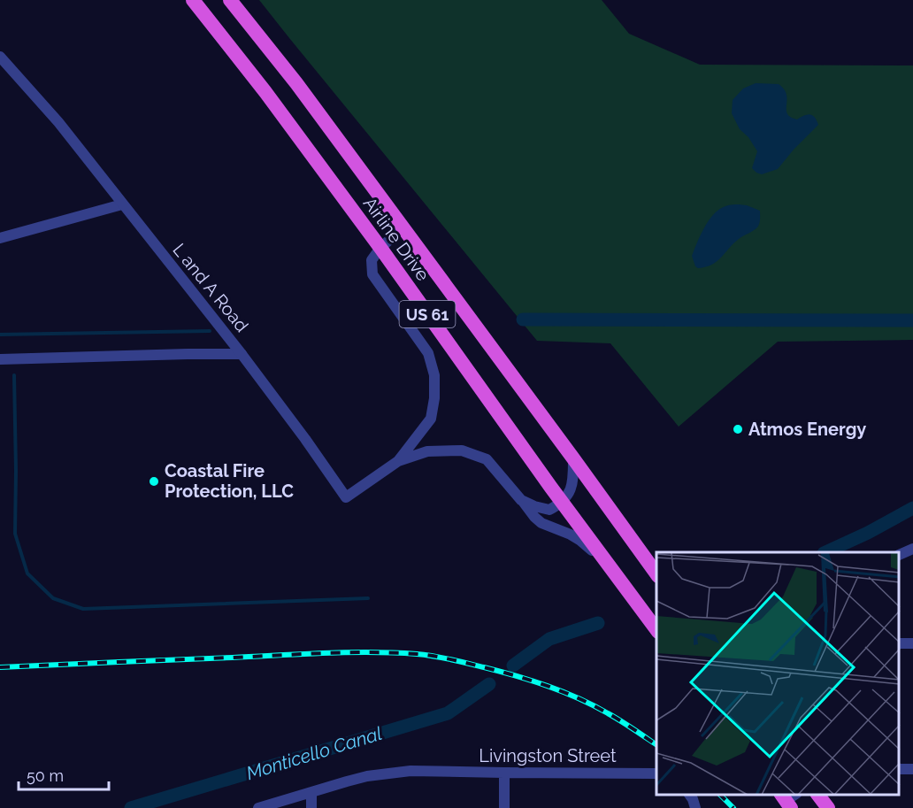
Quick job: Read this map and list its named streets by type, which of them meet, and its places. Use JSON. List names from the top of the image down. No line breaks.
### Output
{"streets":{"highway":["Airline Drive","US 61"],"street":["L and A Road","Livingston Street"]},"water":["Monticello Canal"],"places":["Atmos Energy","Coastal Fire Protection, LLC"],"scale_bar":"50 m"}
